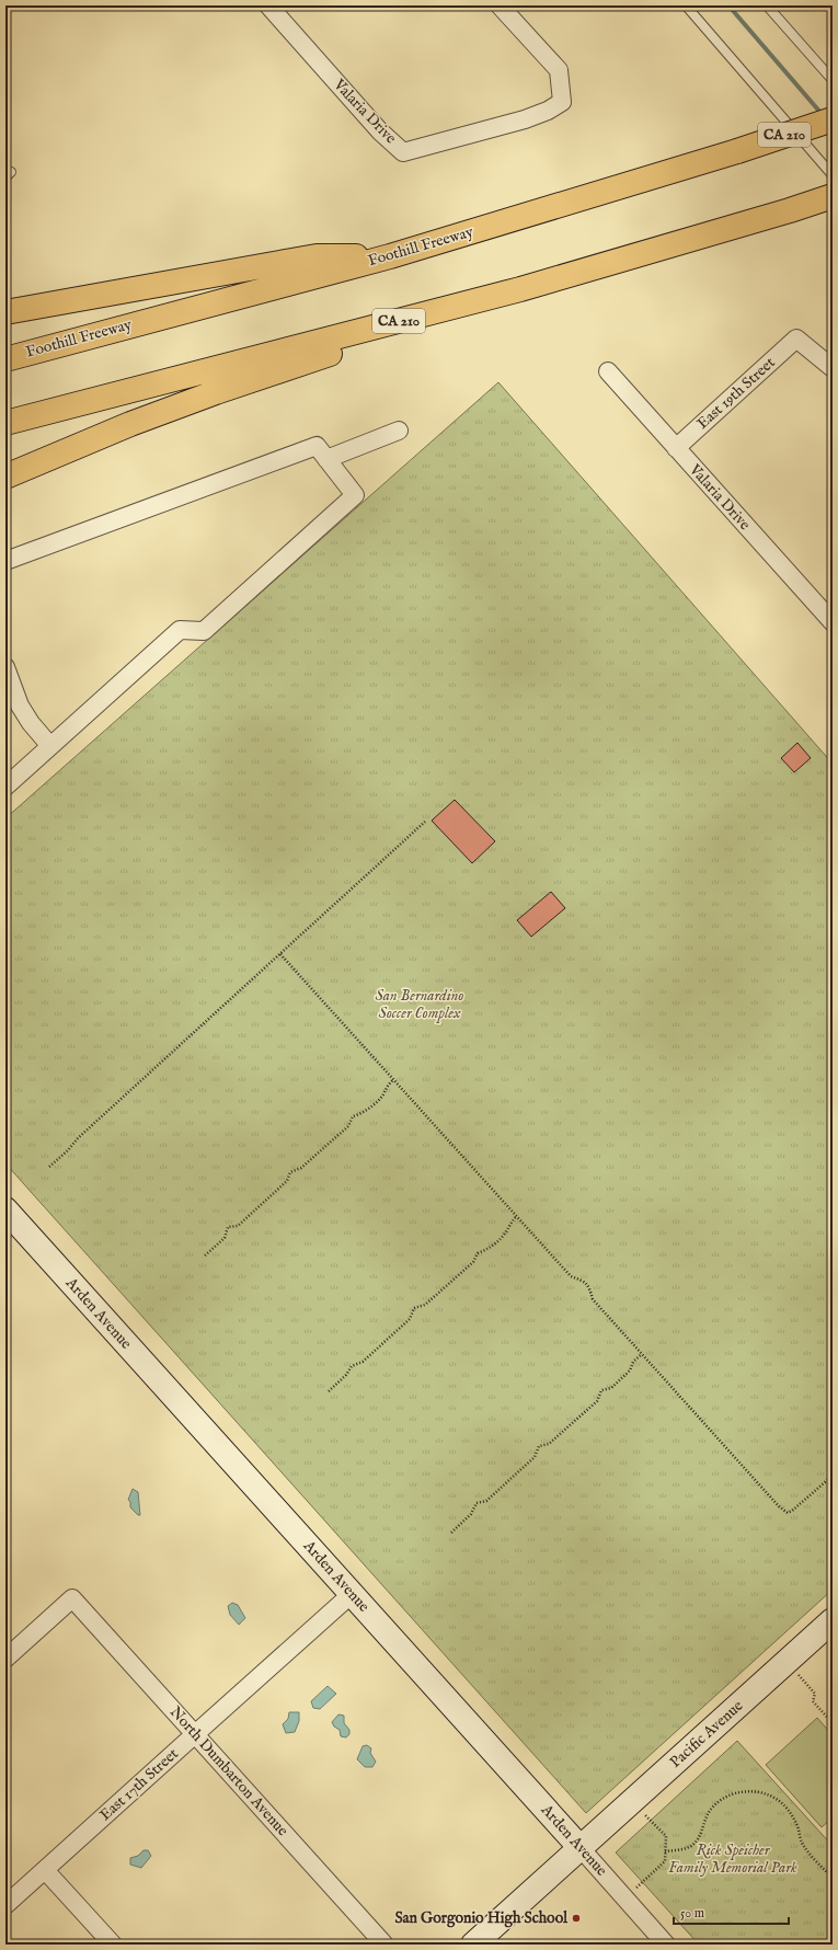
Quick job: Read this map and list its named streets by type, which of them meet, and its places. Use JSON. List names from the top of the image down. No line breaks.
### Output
{"streets":{"highway":["CA 210","Foothill Freeway"],"street":["Valaria Drive","East 19th Street","Arden Avenue","Pacific Avenue","North Dumbarton Avenue","East 17th Street"]},"crossings":[["Valaria Drive","East 19th Street"],["Arden Avenue","Pacific Avenue"],["Arden Avenue","East 17th Street"],["North Dumbarton Avenue","East 17th Street"]],"parks":["San Bernardino Soccer Complex","Rick Speicher Family Memorial Park"],"places":["San Gorgonio High School"],"scale_bar":"50 m"}
